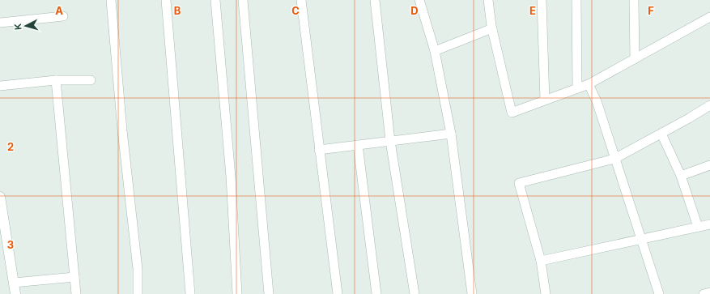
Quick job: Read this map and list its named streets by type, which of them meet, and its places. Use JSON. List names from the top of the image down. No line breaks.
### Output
{"north":"left","grid":{"columns":["A","B","C","D","E","F"],"rows":["2","3"]}}
